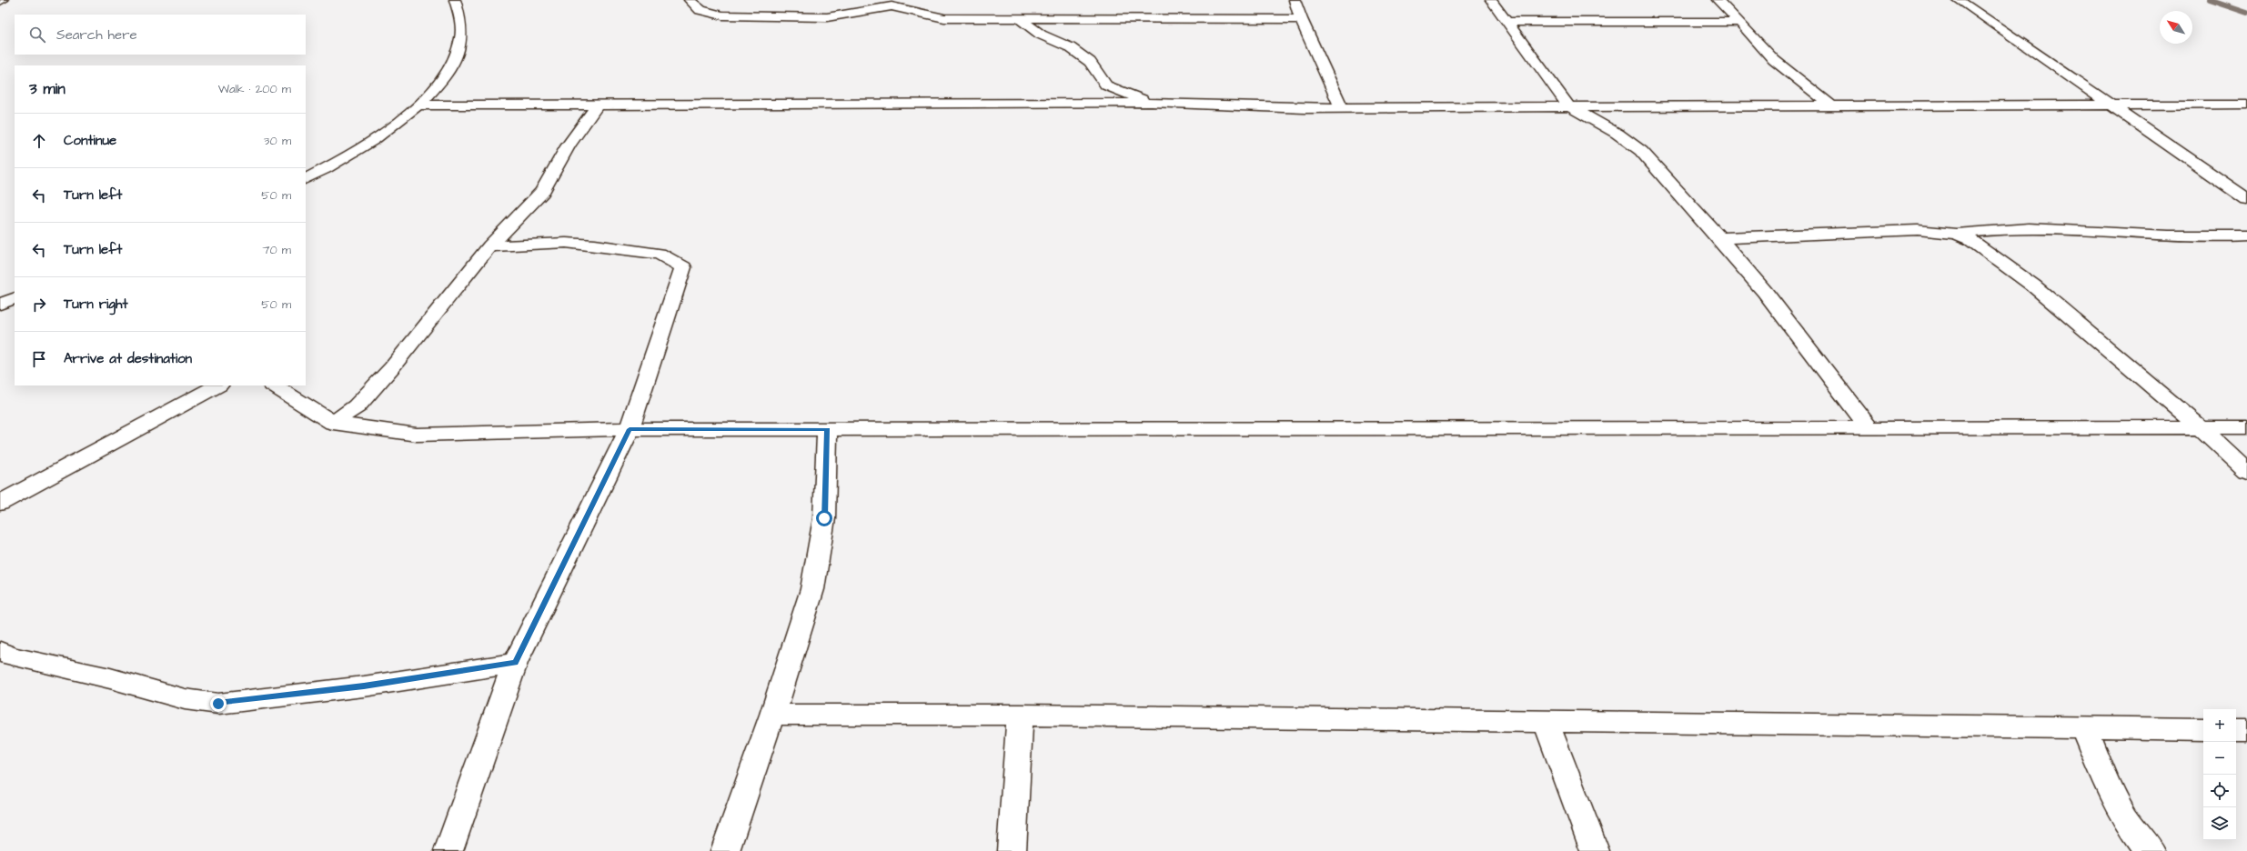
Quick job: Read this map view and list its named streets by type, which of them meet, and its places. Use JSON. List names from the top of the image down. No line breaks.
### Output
{"north":"top left","page":{"search":"Search here","heading":["3 min","Walk · 200 m"],"list":[["Continue","30 m"],["Turn left","50 m"],["Turn left","70 m"],["Turn right","50 m"],"Arrive at destination"],"map_buttons":["+","−"]}}
